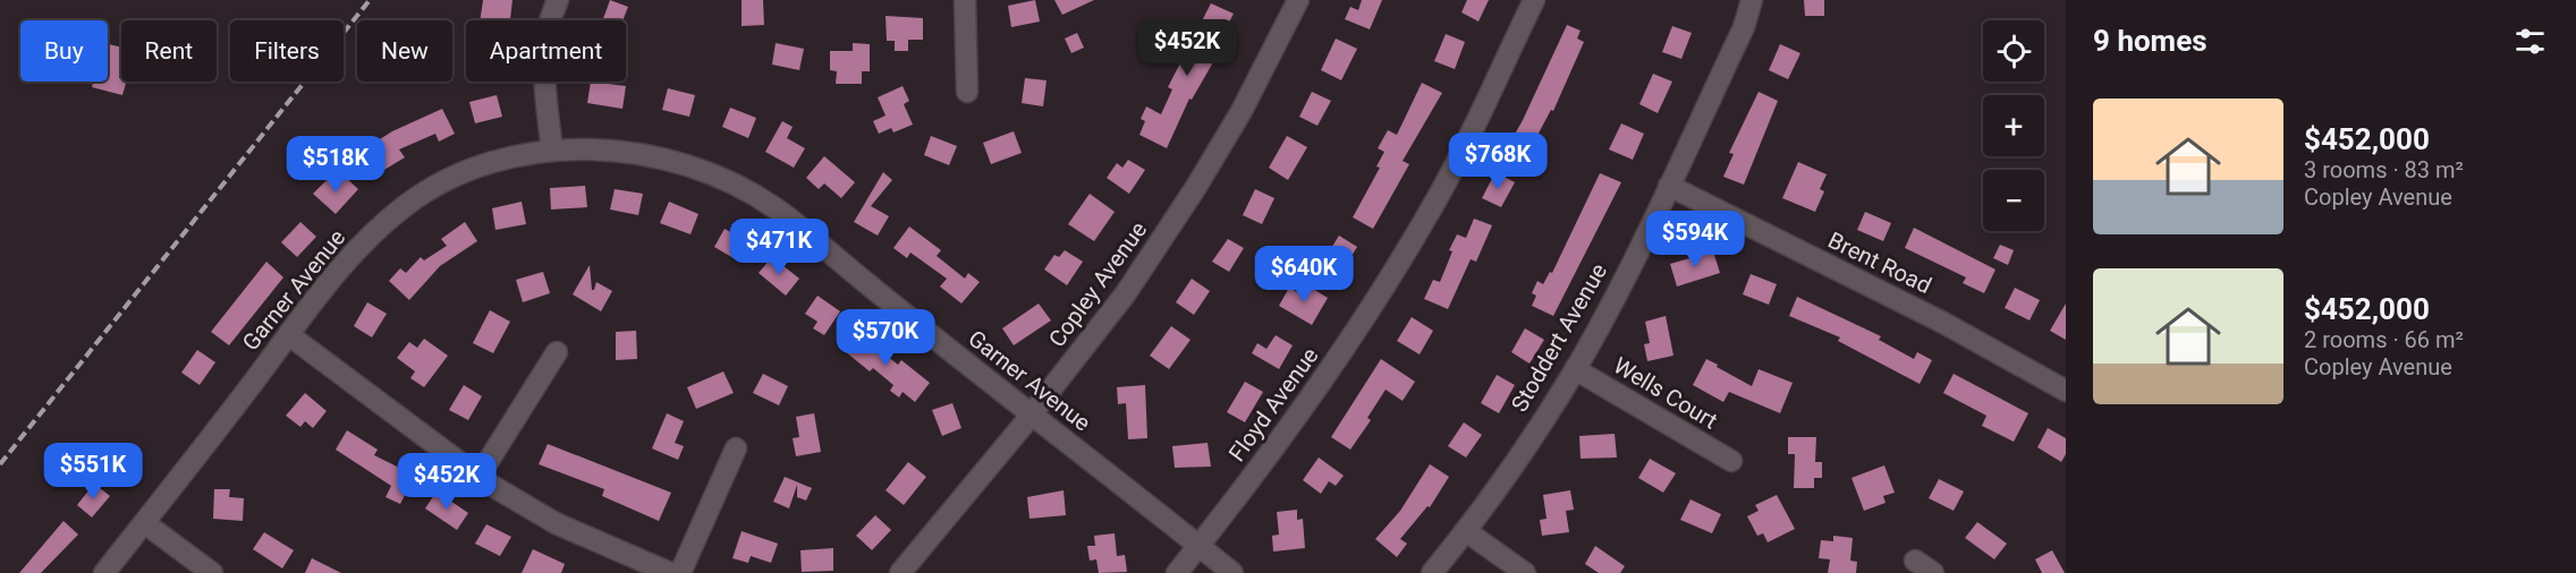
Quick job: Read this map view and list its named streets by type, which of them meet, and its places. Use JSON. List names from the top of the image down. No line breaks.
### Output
{"streets":{"street":["Brent Road","Copley Avenue","Garner Avenue","Stoddert Avenue","Wells Court","Floyd Avenue"]},"crossings":[["Brent Road","Stoddert Avenue"],["Copley Avenue","Garner Avenue"],["Garner Avenue","Floyd Avenue"],["Stoddert Avenue","Wells Court"]],"page":{"heading":"9 homes","price":["$452K","$768K","$518K","$594K","$471K","$640K","$570K","$551K","$452K"],"map_buttons":["+","−"],"chip":["Buy","Rent","Filters","New","Apartment"],"list":[{"name":"$452,000","note":"3 rooms · 83 m² · Copley Avenue"},{"name":"$452,000","note":"2 rooms · 66 m² · Copley Avenue"}]}}
